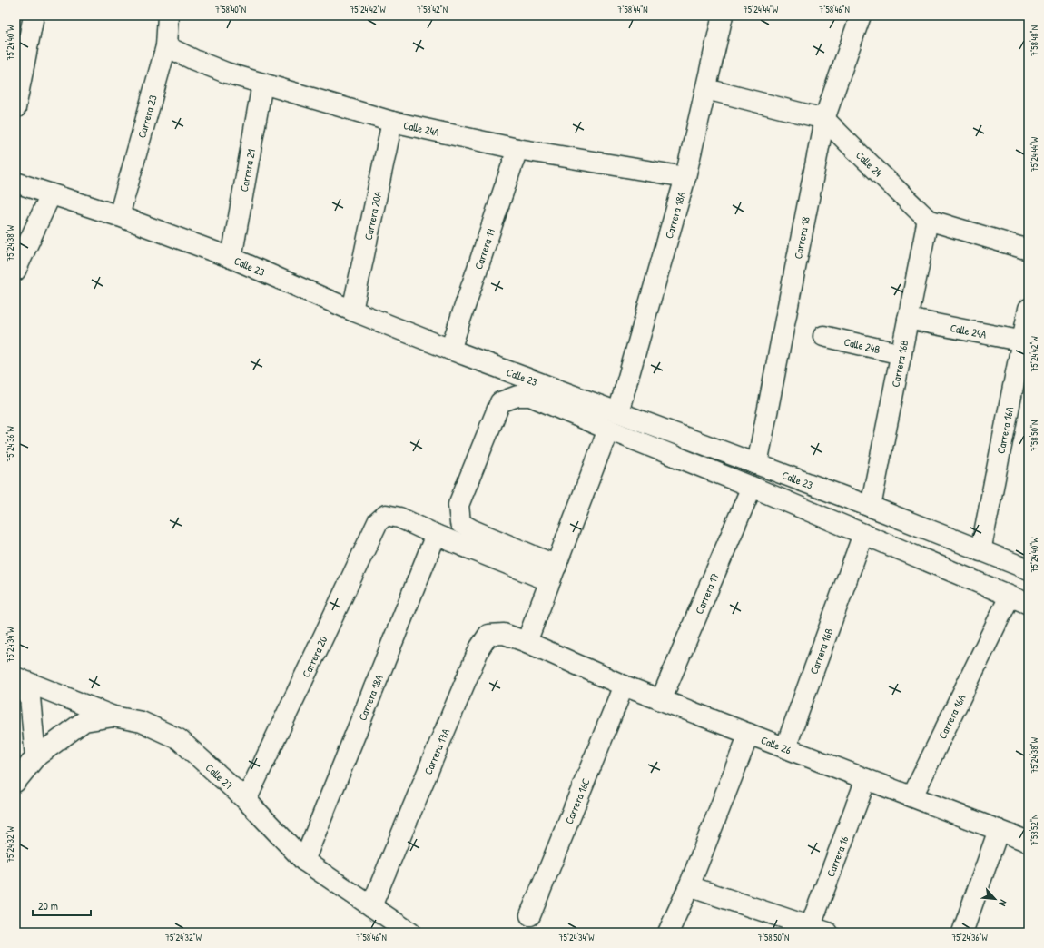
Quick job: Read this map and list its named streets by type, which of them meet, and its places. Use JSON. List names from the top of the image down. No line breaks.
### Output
{"streets":{"street":["Carrera 23","Calle 24A","Calle 24","Carrera 21","Carrera 18A","Carrera 20A","Carrera 18","Carrera 19","Calle 23","Calle 24B","Carrera 16B","Carrera 16A","Carrera 17","Carrera 20","Calle 26","Carrera 17A","Calle 27","Carrera 16C","Carrera 16"]},"crossings":[["Carrera 23","Calle 24A"],["Carrera 23","Calle 23"],["Calle 24A","Carrera 21"],["Calle 24A","Carrera 18A"],["Calle 24A","Carrera 20A"],["Calle 24A","Carrera 19"],["Calle 24A","Carrera 16B"],["Calle 24A","Carrera 16A"],["Calle 24","Carrera 18"],["Calle 24","Carrera 16B"],["Carrera 21","Calle 23"],["Carrera 18A","Calle 23"],["Carrera 18A","Carrera 20"],["Carrera 18A","Calle 27"],["Carrera 20A","Calle 23"],["Carrera 18","Calle 23"],["Carrera 19","Calle 23"],["Calle 23","Carrera 16B"],["Calle 23","Carrera 16A"],["Calle 24B","Carrera 16B"],["Carrera 16B","Calle 26"],["Carrera 16A","Calle 26"],["Carrera 17","Calle 26"],["Carrera 20","Calle 27"],["Calle 26","Carrera 17A"],["Calle 26","Carrera 16C"],["Calle 26","Carrera 16"],["Carrera 17A","Calle 27"]],"scale_bar":"20 m","north":"bottom right","coordinates":["7°58'40\"N","75°24'42\"W","7°58'42\"N","7°58'44\"N","75°24'44\"W","7°58'46\"N","7°58'48\"N","75°24'40\"W","75°24'38\"W","7°58'50\"N","75°24'36\"W","75°24'34\"W","7°58'52\"N","75°24'32\"W"]}
